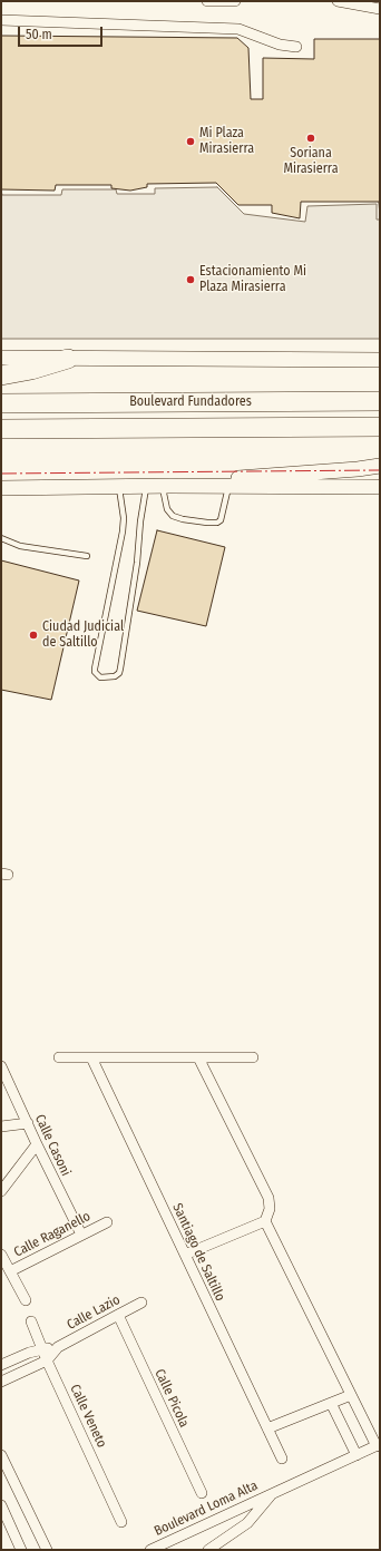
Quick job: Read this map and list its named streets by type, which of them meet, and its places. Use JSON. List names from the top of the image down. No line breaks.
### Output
{"streets":{"highway":["Boulevard Fundadores"],"street":["Calle Casoni","Calle Raganello","Santiago de Saltillo","Calle Lazio","Calle Picola","Calle Veneto","Boulevard Loma Alta"]},"crossings":[["Calle Casoni","Calle Raganello"],["Calle Lazio","Calle Picola"],["Calle Lazio","Calle Veneto"]],"places":["Soriana Mirasierra","Mi Plaza Mirasierra","Estacionamiento Mi Plaza Mirasierra","Ciudad Judicial de Saltillo"],"scale_bar":"50 m"}
